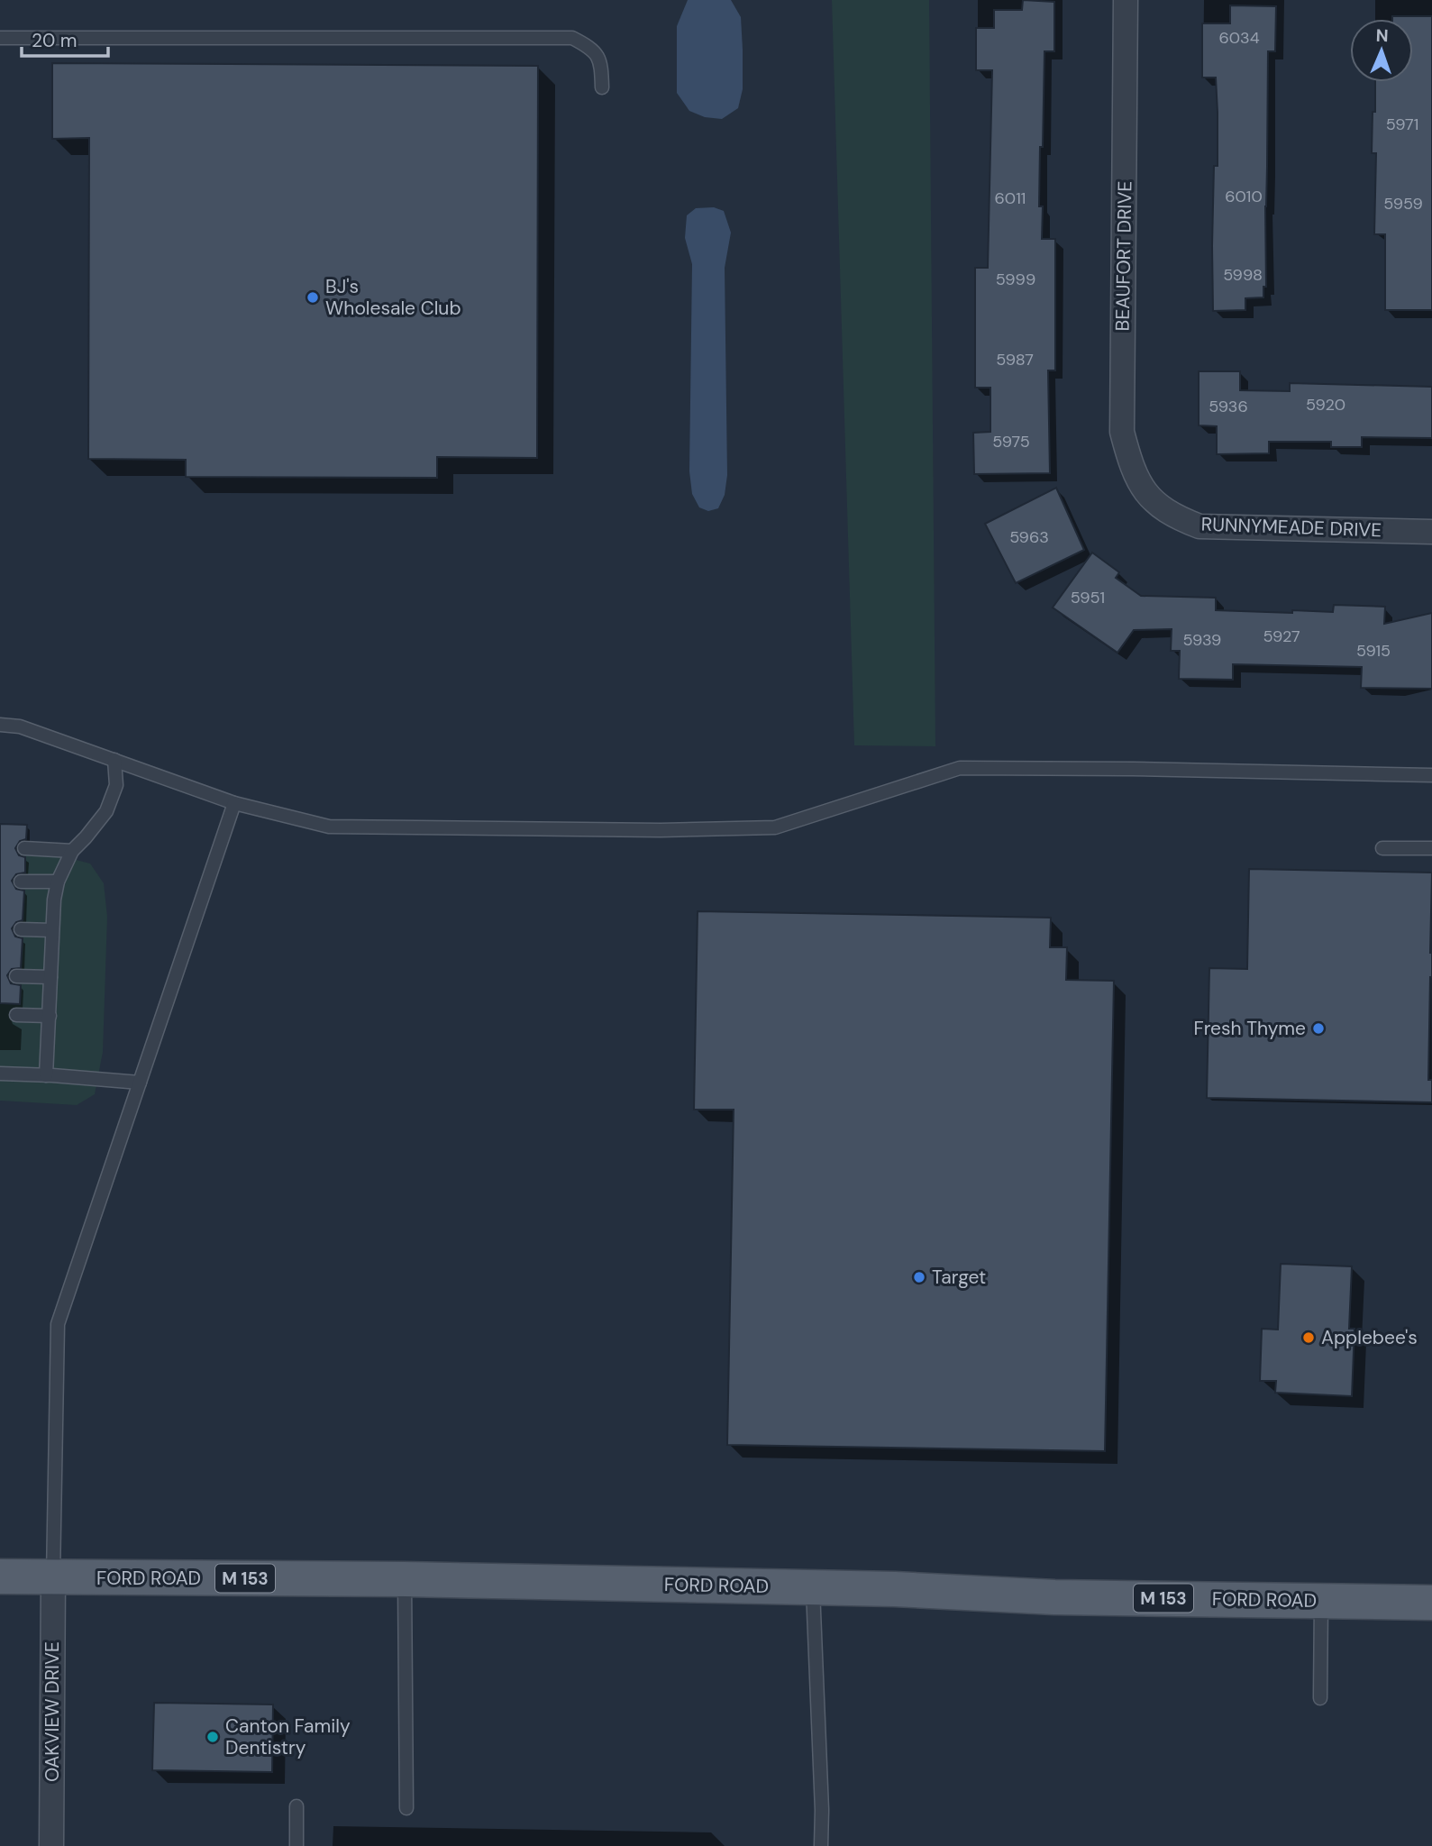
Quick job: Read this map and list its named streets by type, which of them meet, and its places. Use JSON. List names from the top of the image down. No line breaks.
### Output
{"streets":{"main road":["FORD ROAD","M 153"],"street":["BEAUFORT DRIVE","RUNNYMEADE DRIVE","OAKVIEW DRIVE"]},"crossings":[["BEAUFORT DRIVE","RUNNYMEADE DRIVE"],["FORD ROAD","OAKVIEW DRIVE"]],"places":["BJ's Wholesale Club","Fresh Thyme","Target","Applebee's","Canton Family Dentistry"],"house_numbers":["6034","5971","6010","6011","5959","5998","5999","5987","5920","5936","5975","5963","5951","5927","5939","5915"],"scale_bar":"20 m","north":"top"}
